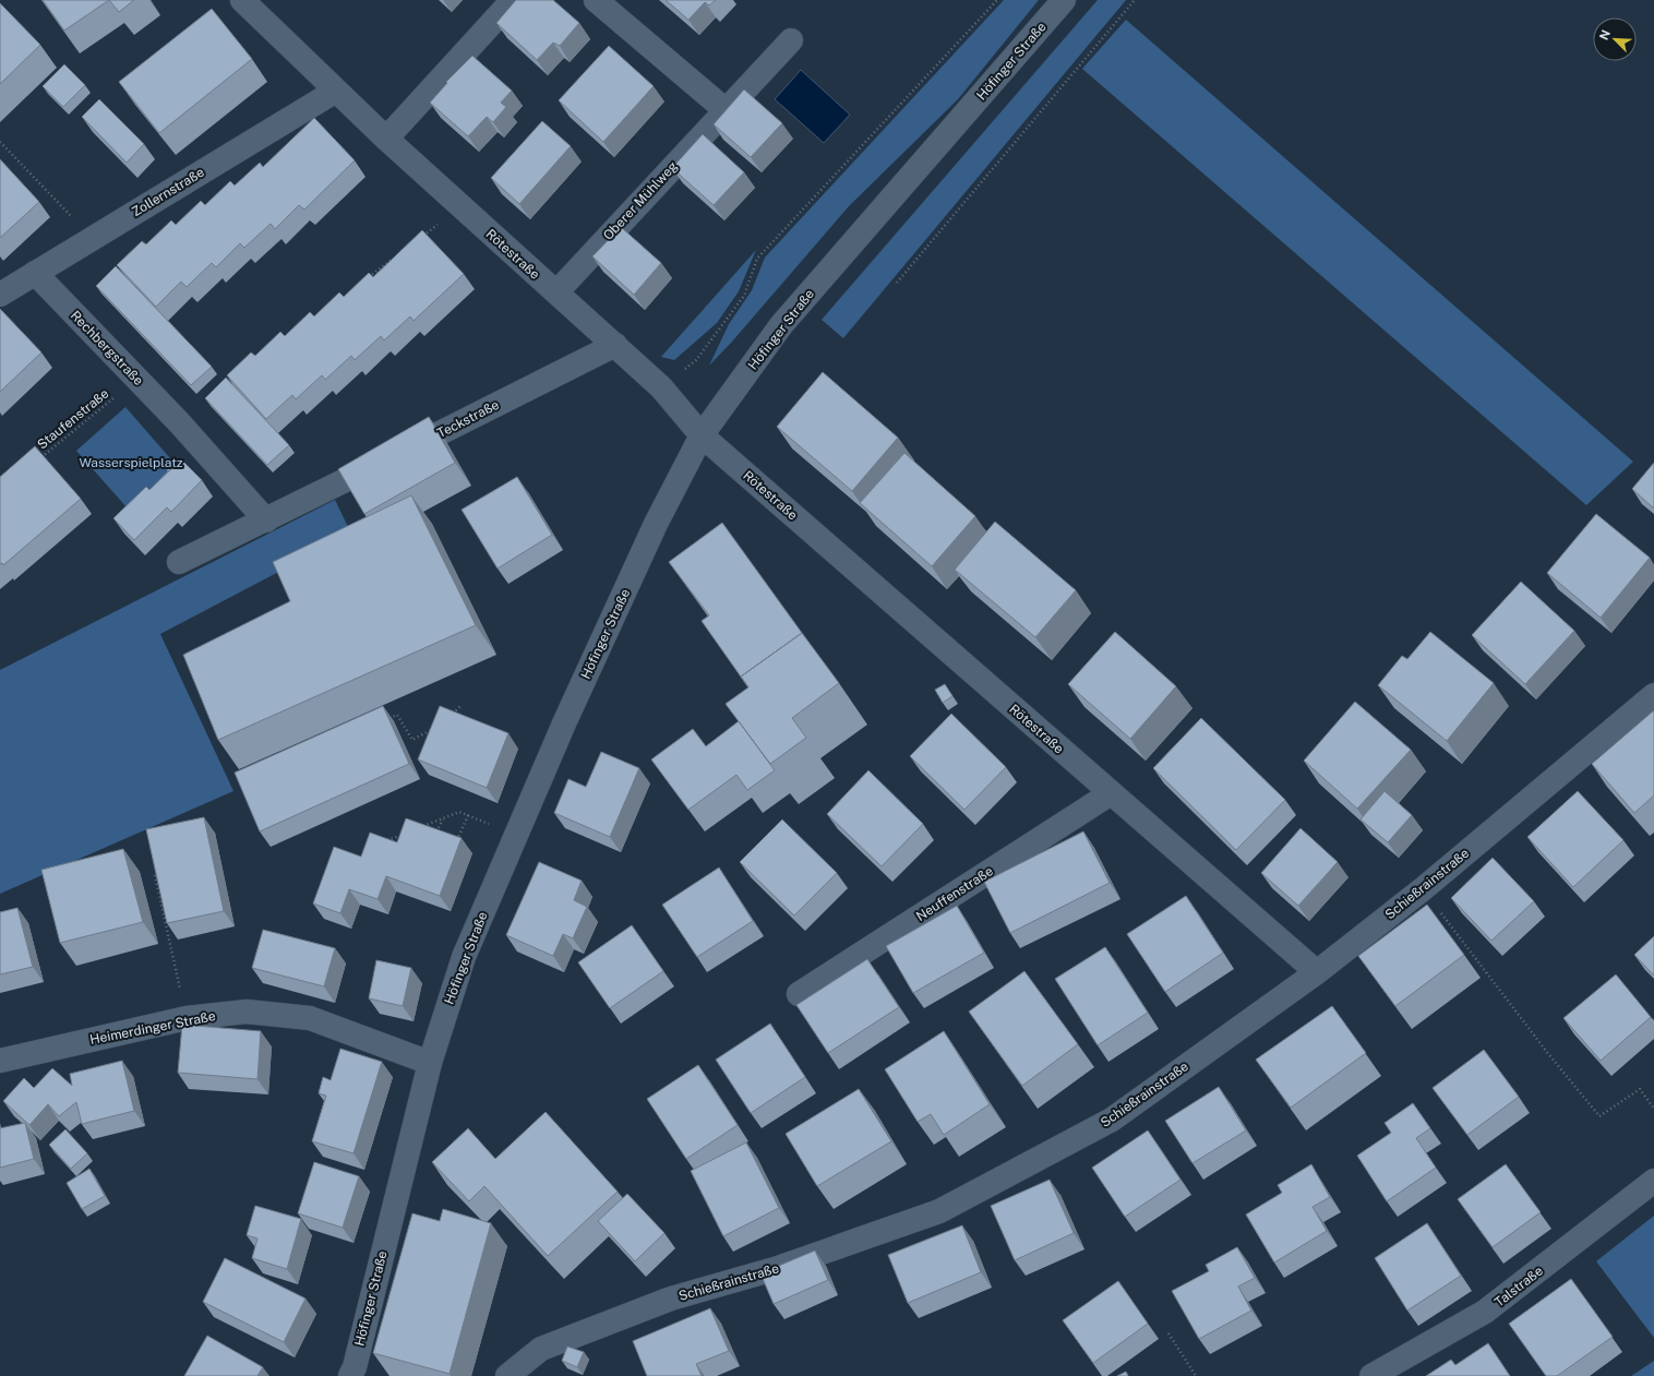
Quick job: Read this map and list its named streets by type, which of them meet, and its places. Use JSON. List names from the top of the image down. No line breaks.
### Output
{"streets":{"street":["Höfinger Straße","Zollernstraße","Oberer Mühlweg","Rötestraße","Rechbergstraße","Teckstraße","Schießrainstraße","Neuffenstraße","Heimerdinger Straße","Talstraße"],"path":["Staufenstraße"]},"crossings":[["Höfinger Straße","Rötestraße"],["Höfinger Straße","Heimerdinger Straße"],["Zollernstraße","Rötestraße"],["Zollernstraße","Rechbergstraße"],["Oberer Mühlweg","Rötestraße"],["Rötestraße","Teckstraße"],["Rötestraße","Schießrainstraße"],["Rötestraße","Neuffenstraße"],["Rechbergstraße","Staufenstraße"],["Rechbergstraße","Teckstraße"]],"parks":["Wasserspielplatz"],"north":"top left"}
